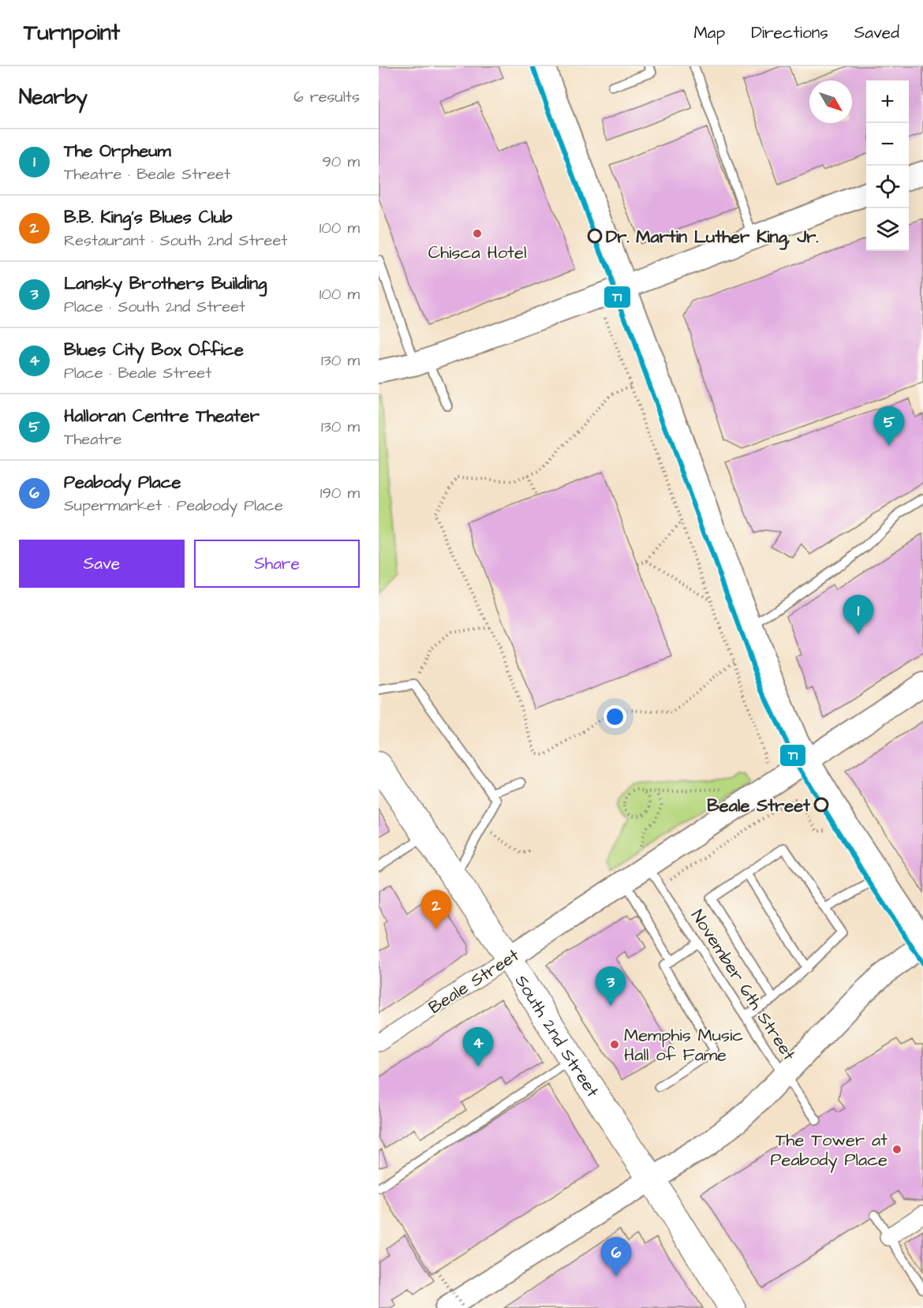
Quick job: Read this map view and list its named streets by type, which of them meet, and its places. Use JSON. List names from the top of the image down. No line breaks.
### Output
{"streets":{"main road":["South 2nd Street"],"street":["Beale Street"],"lane":["November 6th Street"]},"crossings":[["Beale Street","November 6th Street"],["Beale Street","South 2nd Street"]],"places":["Chisca Hotel","Dr. Martin Luther King, Jr.","Beale Street","Memphis Music Hall of Fame","The Tower at Peabody Place"],"lines":["transit line T1"],"north":"bottom right","page":{"header":"Turnpoint","nav":["Map","Directions","Saved"],"heading":["Nearby","6 results"],"map_buttons":["+","−"],"list":[{"mark":"1","name":"The Orpheum","note":"Theatre · Beale Street","value":"90 m"},{"mark":"2","name":"B.B. King's Blues Club","note":"Restaurant · South 2nd Street","value":"100 m"},{"mark":"3","name":"Lansky Brothers Building","note":"Place · South 2nd Street","value":"100 m"},{"mark":"4","name":"Blues City Box Office","note":"Place · Beale Street","value":"130 m"},{"mark":"5","name":"Halloran Centre Theater","note":"Theatre","value":"130 m"},{"mark":"6","name":"Peabody Place","note":"Supermarket · Peabody Place","value":"190 m"}],"pins":["5","1","2","3","4","6"],"buttons":["Save","Share"]}}
